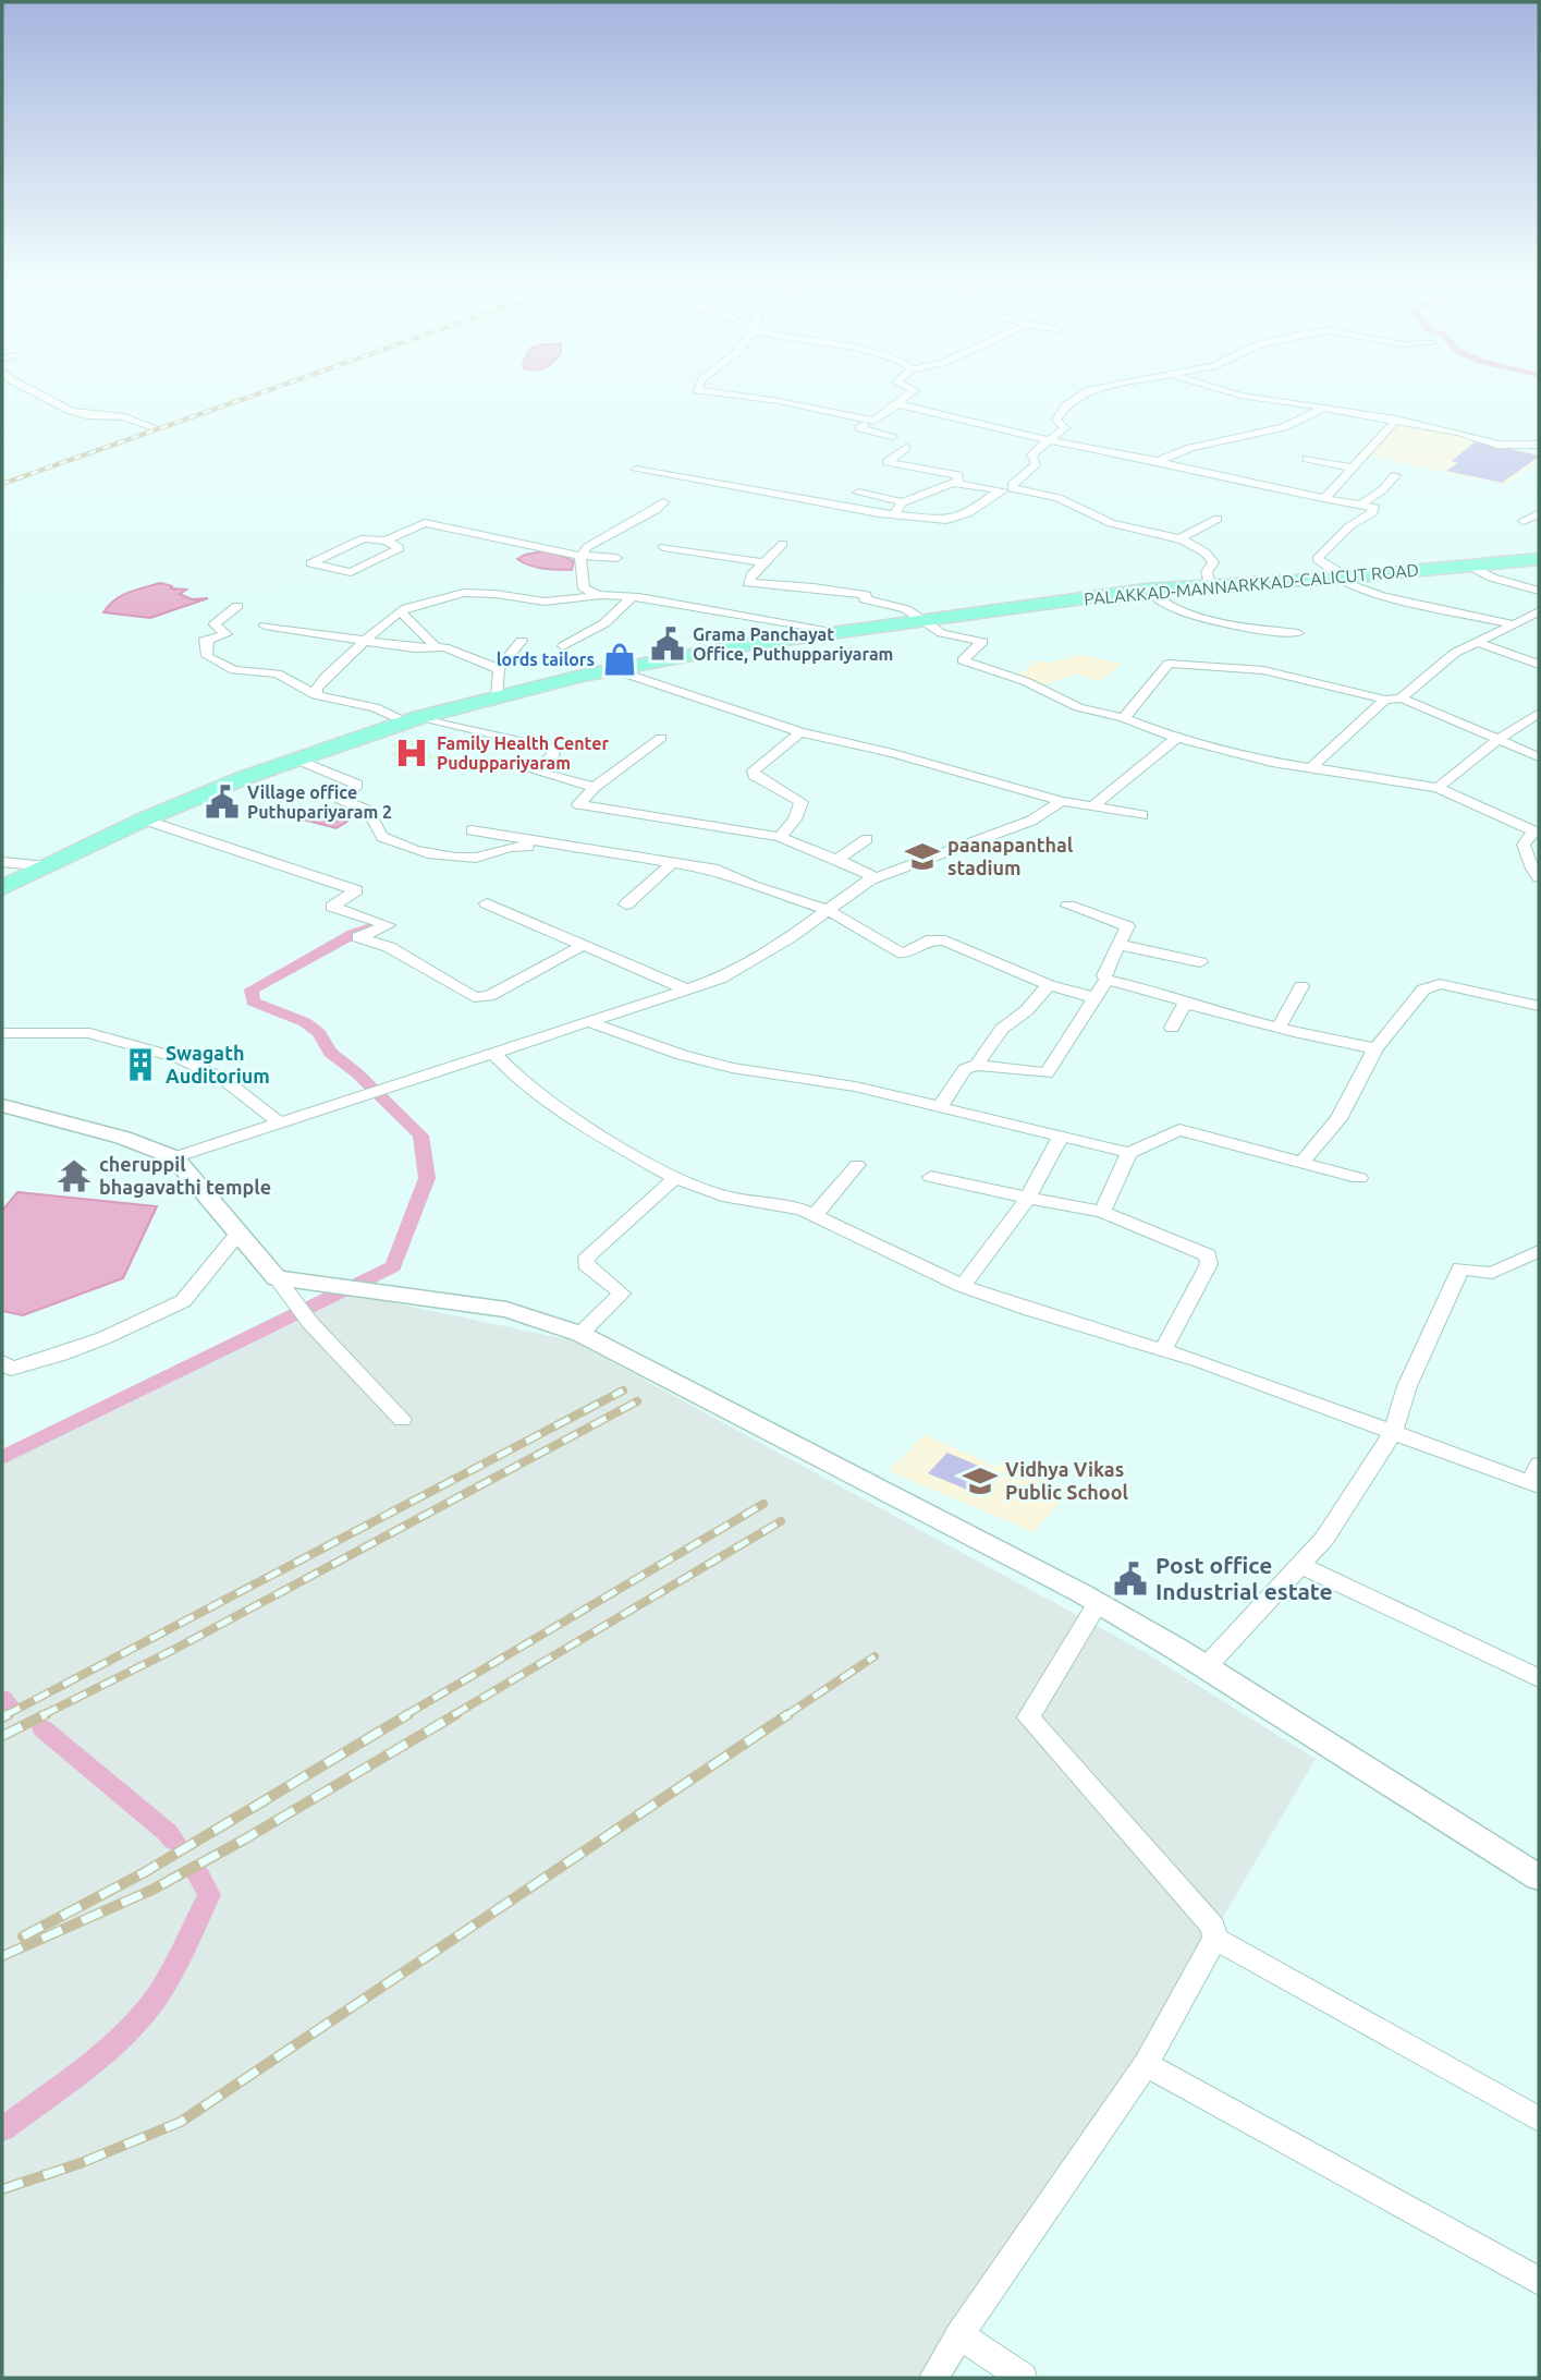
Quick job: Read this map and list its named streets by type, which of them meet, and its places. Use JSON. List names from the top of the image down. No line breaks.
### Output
{"streets":{"highway":["PALAKKAD-MANNARKKAD-CALICUT ROAD"]},"places":{"public building":["Grama Panchayat Office, Puthuppariyaram","Village office Puthupariyaram 2","Post office Industrial estate"],"shop":["lords tailors"],"hospital":["Family Health Center Puduppariyaram"],"school or university":["paanapanthal stadium","Vidhya Vikas Public School"],"building":["Swagath Auditorium"],"temple":["cheruppil bhagavathi temple"]}}
